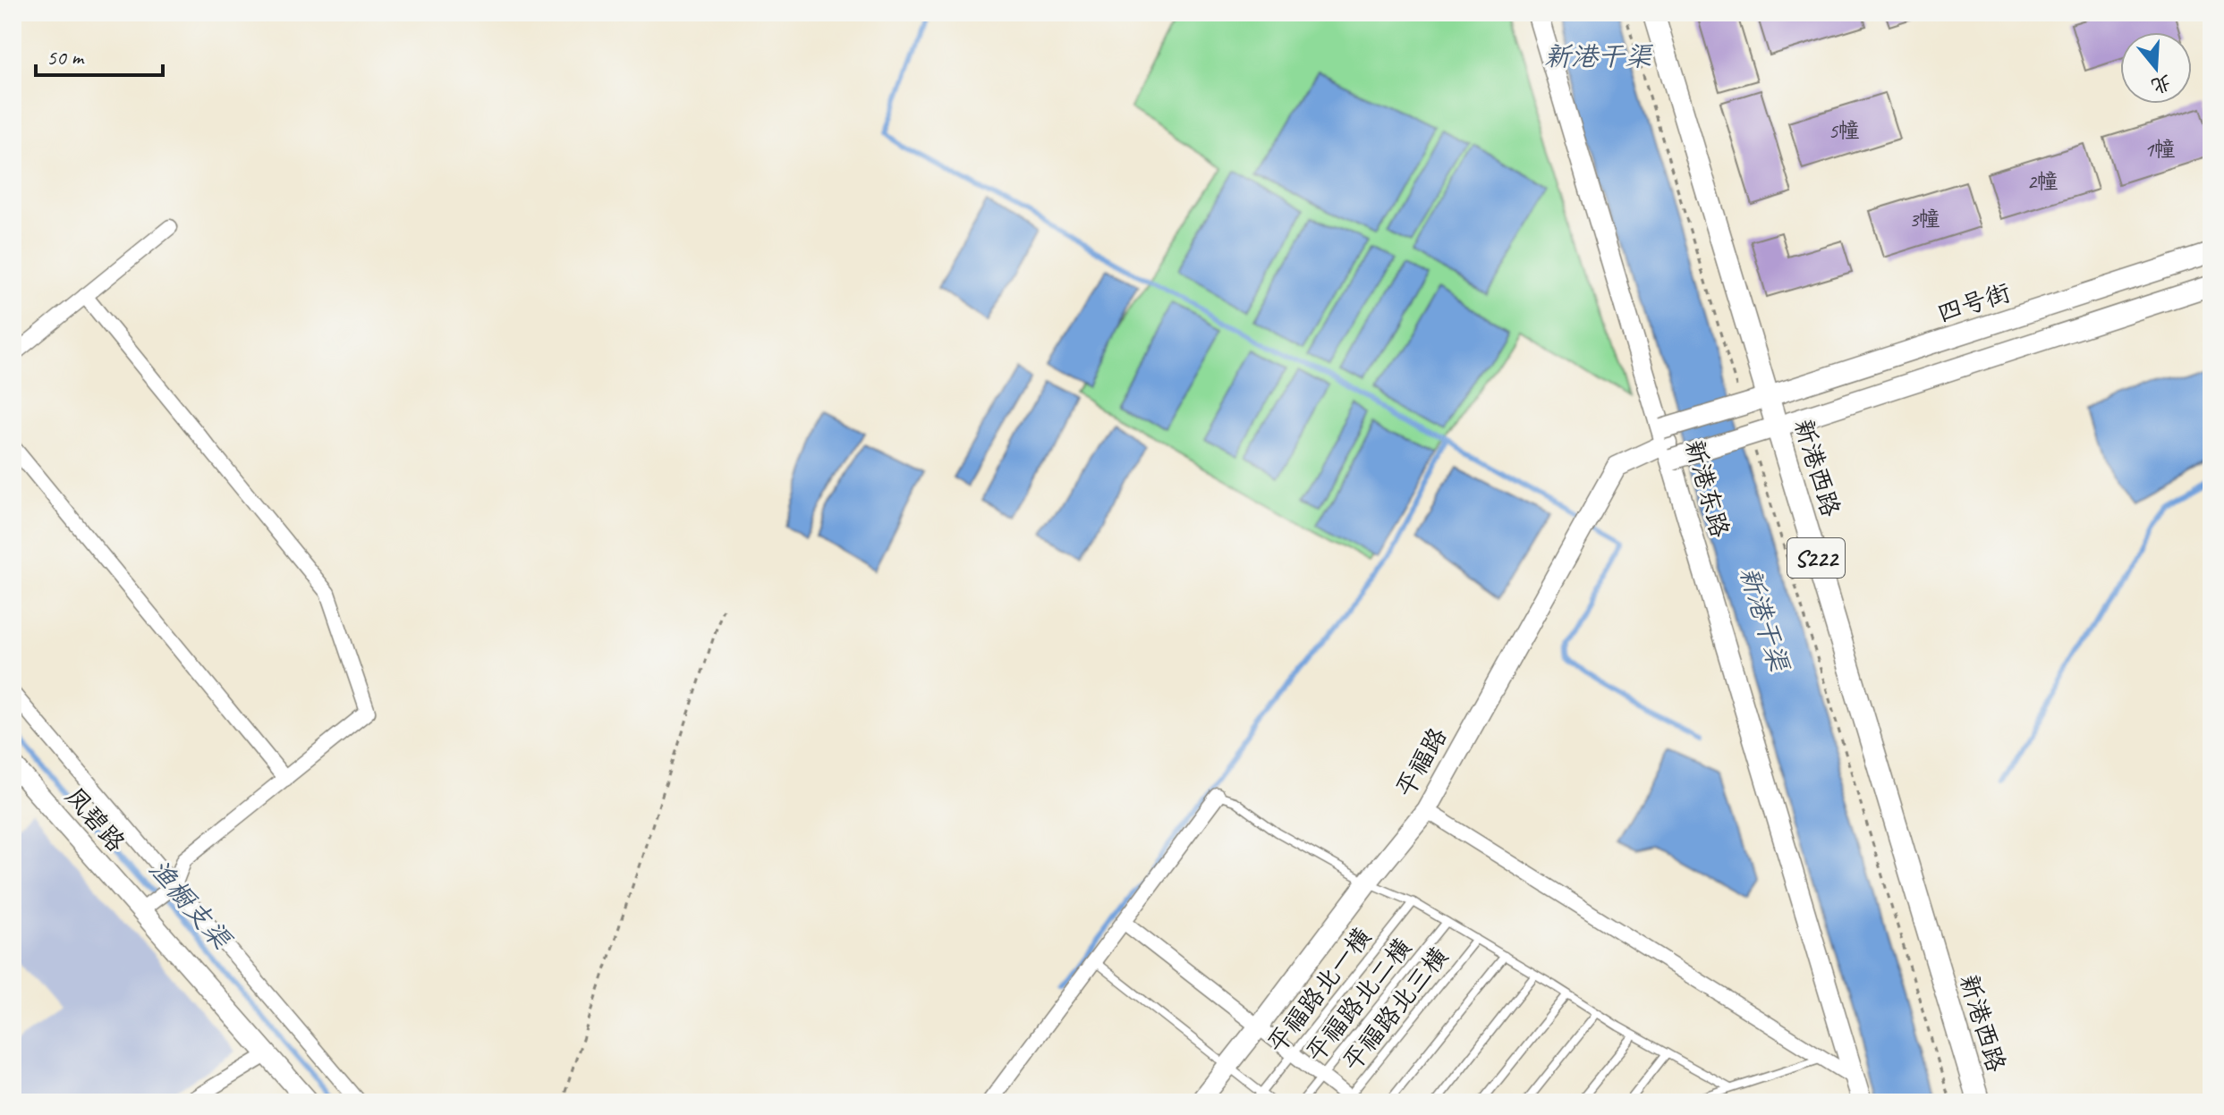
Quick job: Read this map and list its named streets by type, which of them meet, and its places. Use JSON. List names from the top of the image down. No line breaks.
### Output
{"streets":{"main road":["四号街","新港西路","新港东路","S222","平福路","凤碧路"],"lane":["平福路北一横","平福路北二横","平福路北三横"]},"crossings":[["四号街","新港东路"],["四号街","平福路"],["新港东路","平福路"]],"water":["新港干渠","渔橱支渠"],"house_numbers":["5幢","1幢","2幢","3幢"],"scale_bar":"50 m","north":"bottom"}
